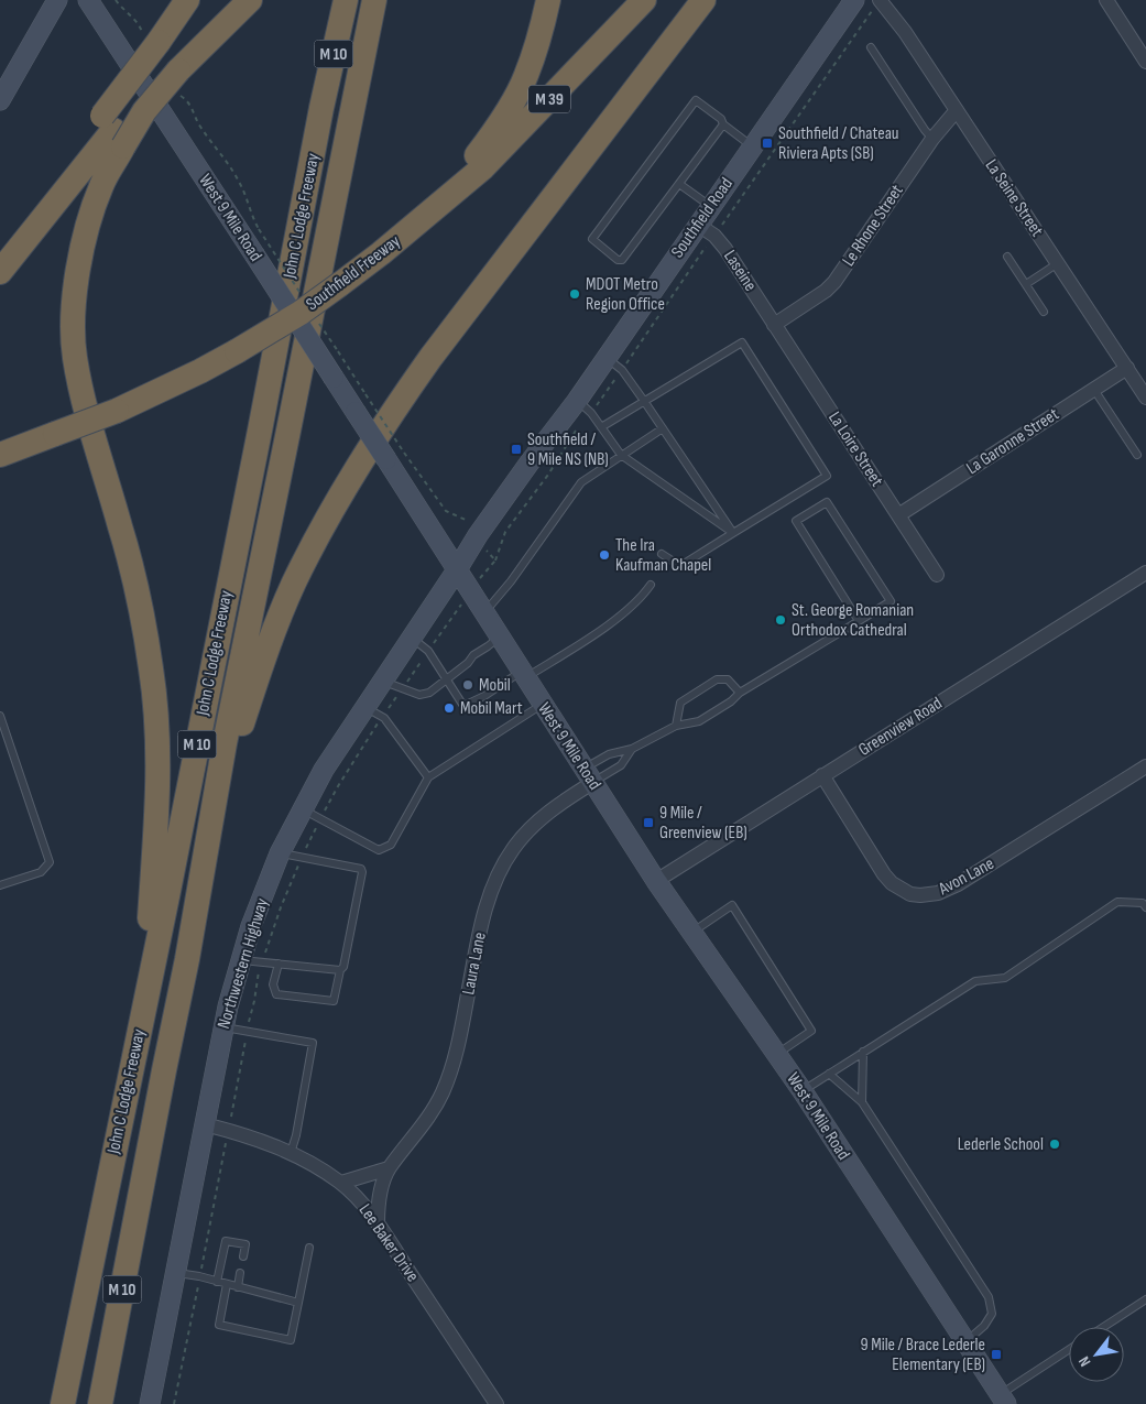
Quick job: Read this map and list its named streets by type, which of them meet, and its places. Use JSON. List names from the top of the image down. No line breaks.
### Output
{"streets":{"highway":["M 10","M 39","John C Lodge Freeway","Southfield Freeway"],"main road":["West 9 Mile Road","Southfield Road","Northwestern Highway"],"street":["La Seine Street","Le Rhone Street","Laseine","La Garonne Street","La Loire Street","Greenview Road","Avon Lane","Laura Lane","Lee Baker Drive"]},"crossings":[["La Seine Street","Le Rhone Street"],["La Seine Street","La Garonne Street"],["West 9 Mile Road","Southfield Road"],["West 9 Mile Road","Greenview Road"],["West 9 Mile Road","Northwestern Highway"],["West 9 Mile Road","Laura Lane"],["Southfield Road","Laseine"],["Southfield Road","Northwestern Highway"],["Le Rhone Street","Laseine"],["Le Rhone Street","La Loire Street"],["Laseine","La Loire Street"],["La Garonne Street","La Loire Street"],["Greenview Road","Avon Lane"],["Northwestern Highway","Lee Baker Drive"],["Laura Lane","Lee Baker Drive"]],"places":{"transit":["Southfield / Chateau Riviera Apts (SB)","Southfield / 9 Mile NS (NB)","9 Mile / Greenview (EB)","9 Mile / Brace Lederle Elementary (EB)"],"other":["MDOT Metro Region Office","The Ira Kaufman Chapel","St. George Romanian Orthodox Cathedral","Mobil","Mobil Mart","Lederle School"]},"north":"bottom left"}
